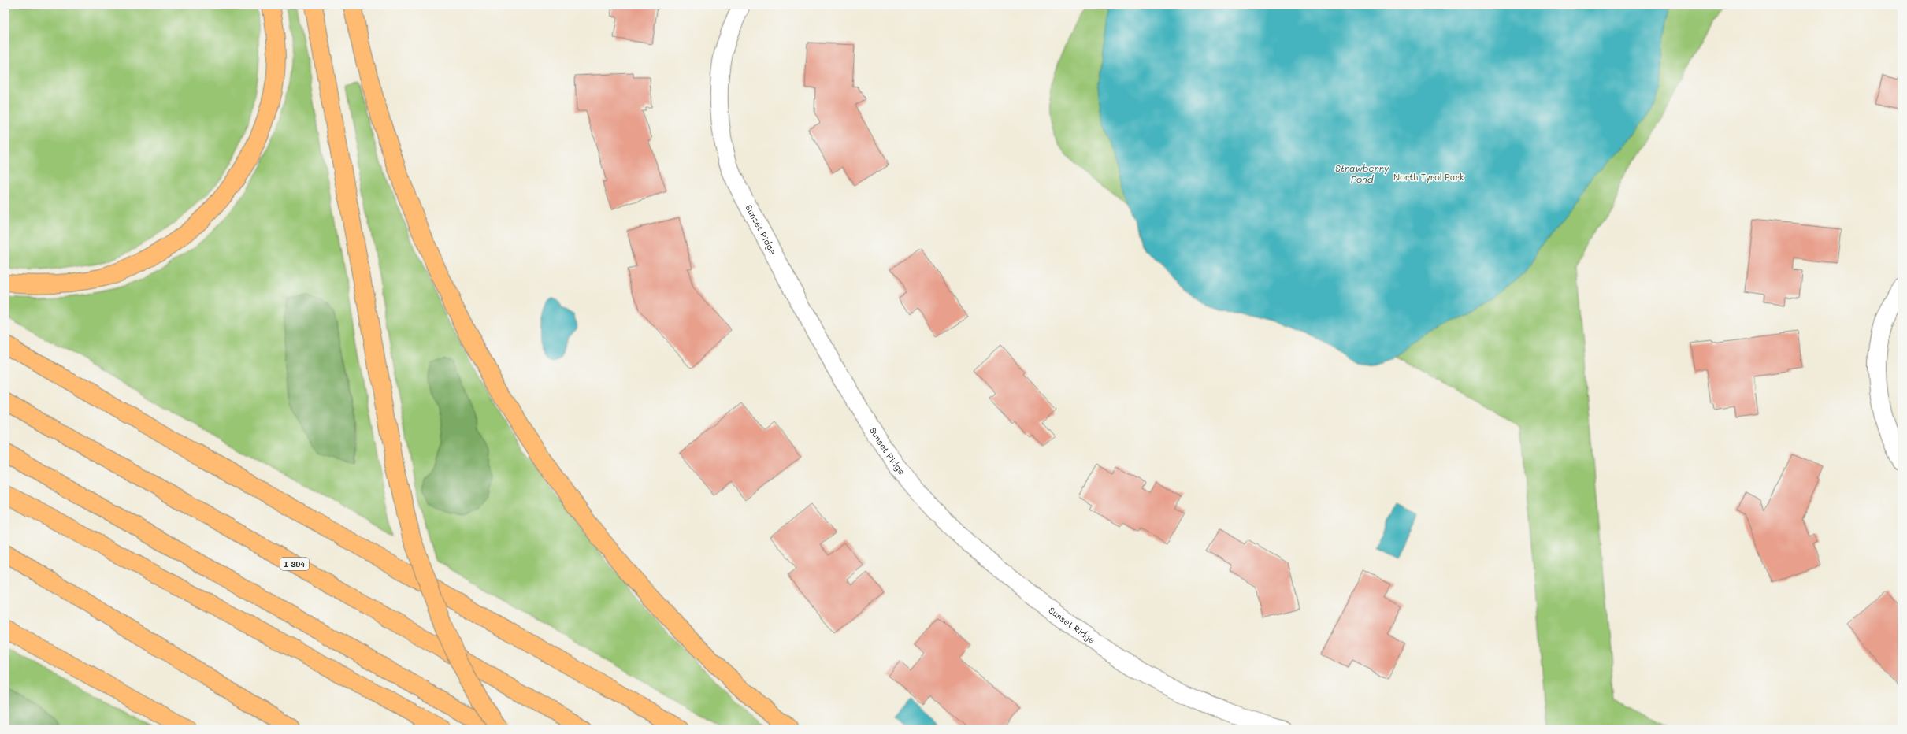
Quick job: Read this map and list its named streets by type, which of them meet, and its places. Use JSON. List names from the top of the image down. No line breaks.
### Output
{"streets":{"highway":["I 394"],"street":["Sunset Ridge"]},"water":["Strawberry Pond"],"parks":["North Tyrol Park"]}
